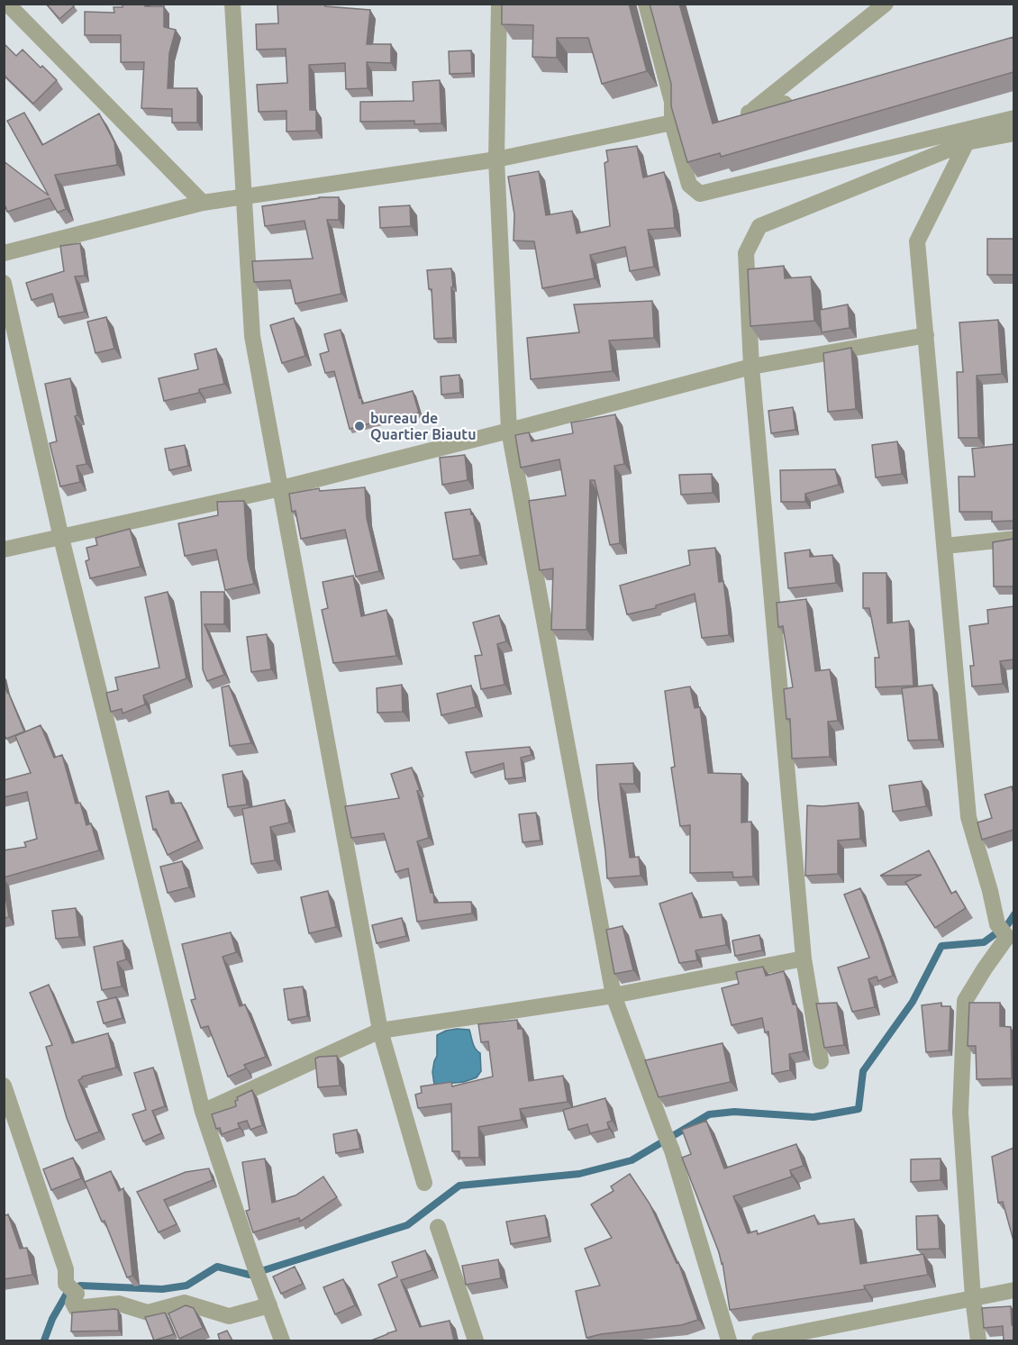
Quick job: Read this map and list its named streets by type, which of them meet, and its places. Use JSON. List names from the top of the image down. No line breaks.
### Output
{"places":["bureau de Quartier Biautu"]}
